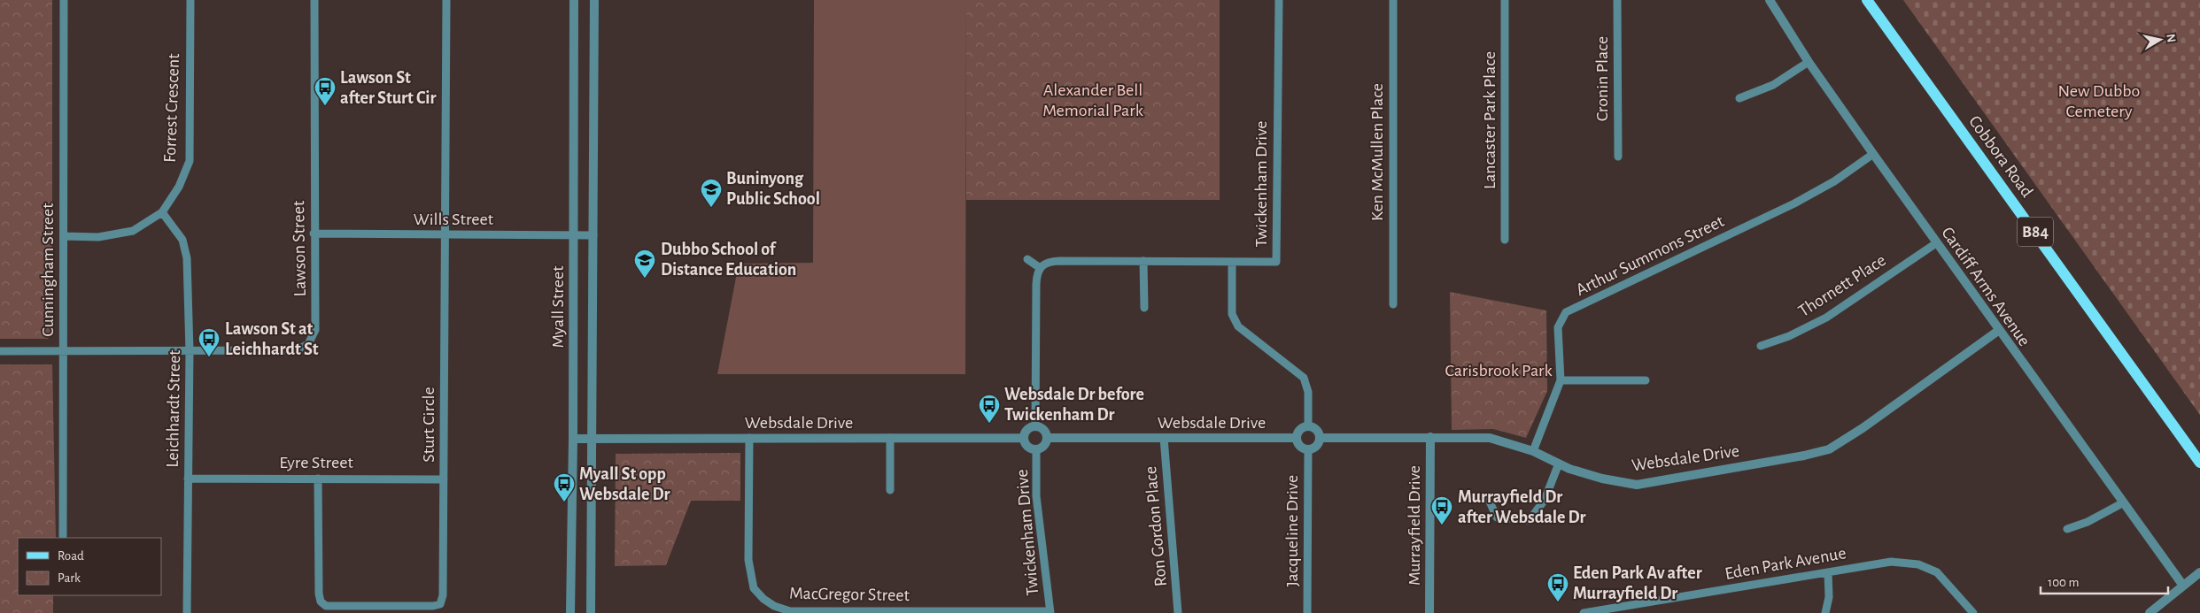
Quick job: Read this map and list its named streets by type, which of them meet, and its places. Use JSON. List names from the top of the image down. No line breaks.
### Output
{"streets":{"main road":["Cobbora Road","B84"],"street":["Cronin Place","Forrest Crescent","Lancaster Park Place","Ken McMullen Place","Twickenham Drive","Wills Street","Lawson Street","Arthur Summons Street","Cunningham Street","Thornett Place","Cardiff Arms Avenue","Myall Street","Leichhardt Street","Websdale Drive","Sturt Circle","Eyre Street","Murrayfield Drive","Ron Gordon Place","Jacqueline Drive","Eden Park Avenue","MacGregor Street"]},"crossings":[["Forrest Crescent","Cunningham Street"],["Forrest Crescent","Leichhardt Street"],["Twickenham Drive","Websdale Drive"],["Twickenham Drive","MacGregor Street"],["Wills Street","Lawson Street"],["Wills Street","Myall Street"],["Wills Street","Sturt Circle"],["Lawson Street","Cunningham Street"],["Lawson Street","Leichhardt Street"],["Arthur Summons Street","Cardiff Arms Avenue"],["Arthur Summons Street","Websdale Drive"],["Thornett Place","Cardiff Arms Avenue"],["Cardiff Arms Avenue","Websdale Drive"],["Myall Street","Websdale Drive"],["Leichhardt Street","Eyre Street"],["Websdale Drive","Murrayfield Drive"],["Websdale Drive","Ron Gordon Place"],["Websdale Drive","Jacqueline Drive"],["Websdale Drive","MacGregor Street"],["Sturt Circle","Eyre Street"]],"parks":["Alexander Bell Memorial Park","New Dubbo Cemetery","Carisbrook Park"],"places":{"bus stop":["Lawson St after Sturt Cir","Lawson St at Leichhardt St","Websdale Dr before Twickenham Dr","Myall St opp Websdale Dr","Murrayfield Dr after Websdale Dr","Eden Park Av after Murrayfield Dr"],"school or university":["Buninyong Public School","Dubbo School of Distance Education"]},"legend":["Road","Park"],"scale_bar":"100 m","north":"right"}
